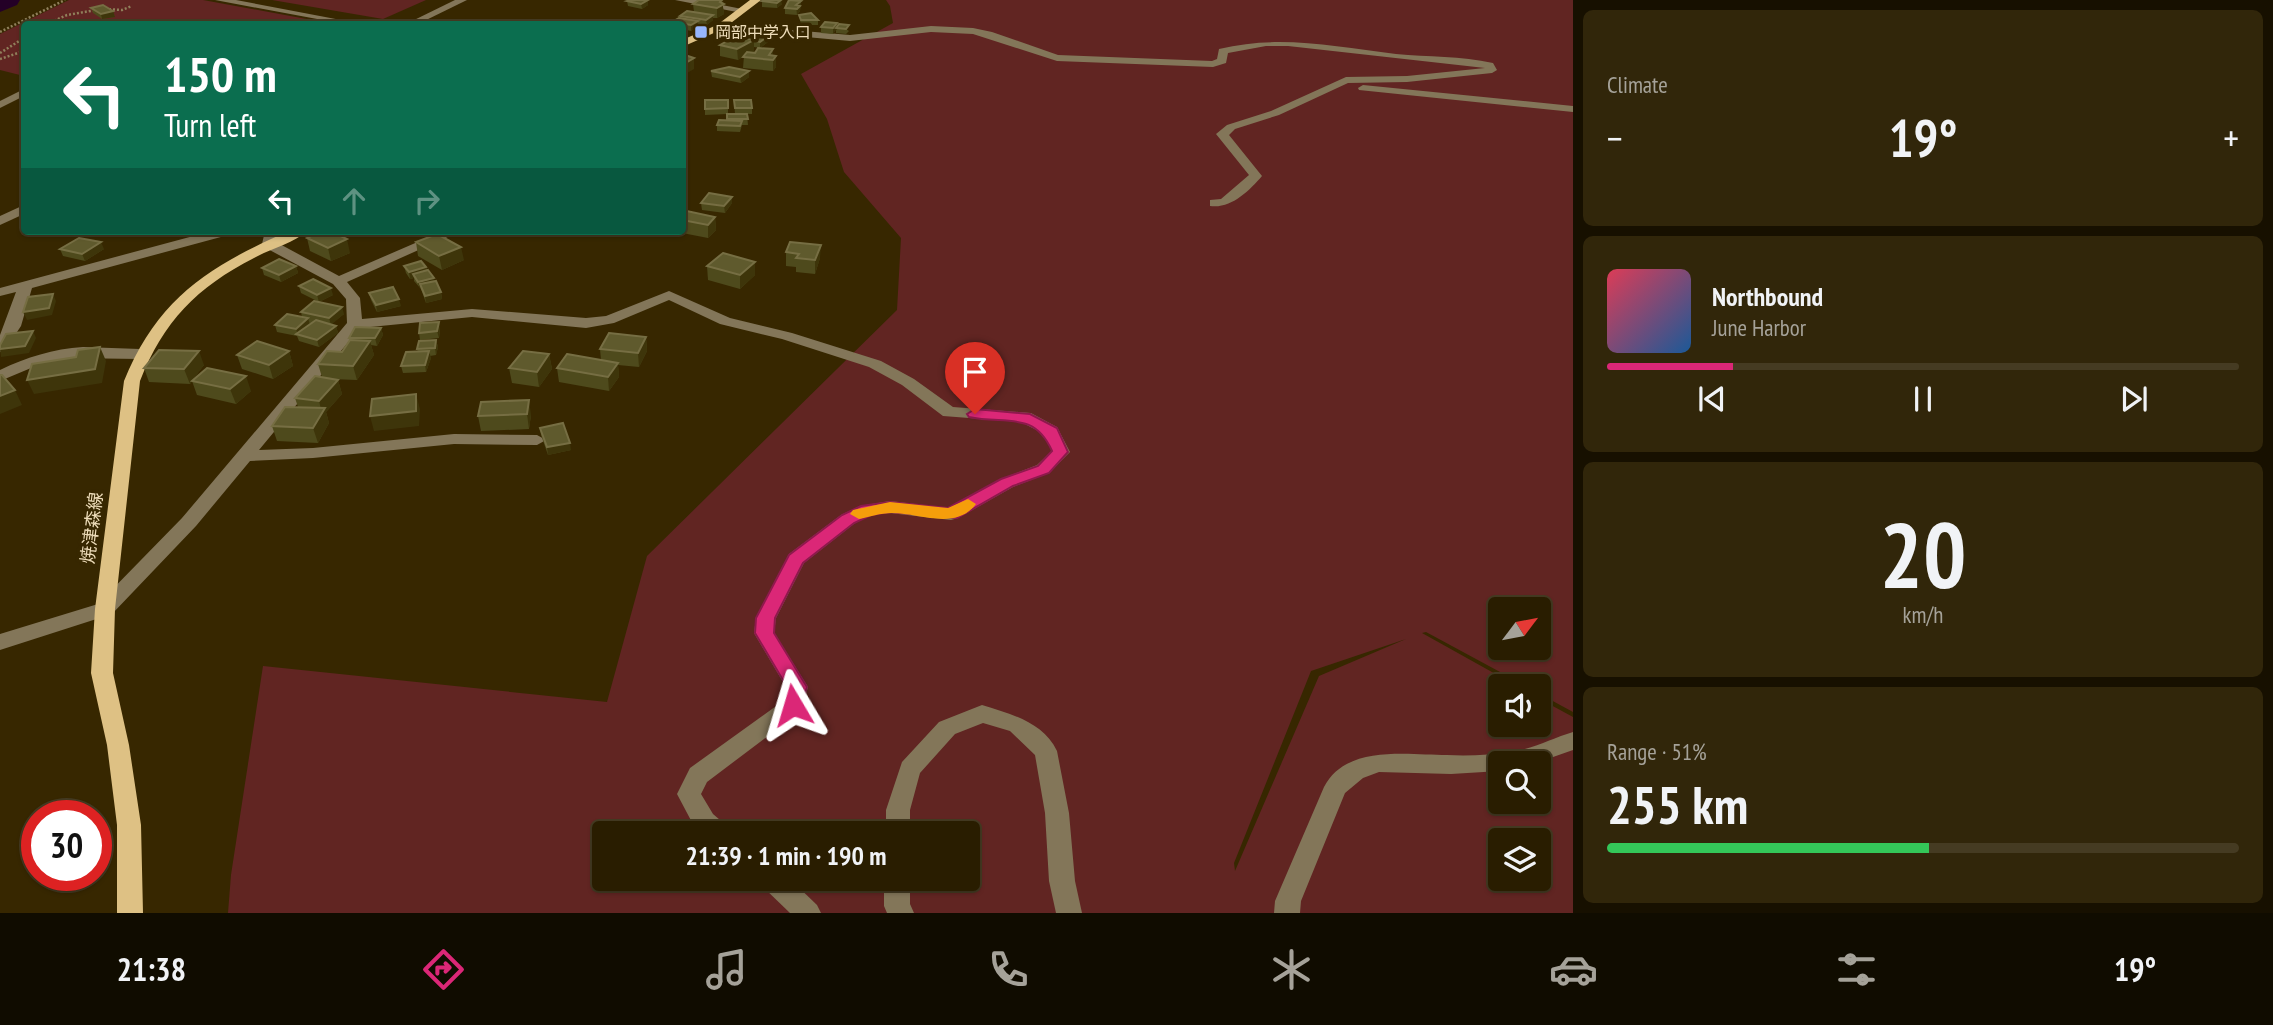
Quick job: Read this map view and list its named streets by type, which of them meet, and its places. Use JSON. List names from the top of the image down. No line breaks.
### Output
{"streets":{"main road":["焼津森線"]},"places":{"transit":["岡部中学入口"]},"north":"top right","page":{"tile":["Climate",["20","km/h"],["Range · 51%","255 km"]],"turn":["150 m","Turn left"],"heat":["−","19°","+"],"song":["Northbound","June Harbor"],"limit":"30","trip":"21:39 · 1 min · 190 m","tabs":["21:38","19°"]}}
